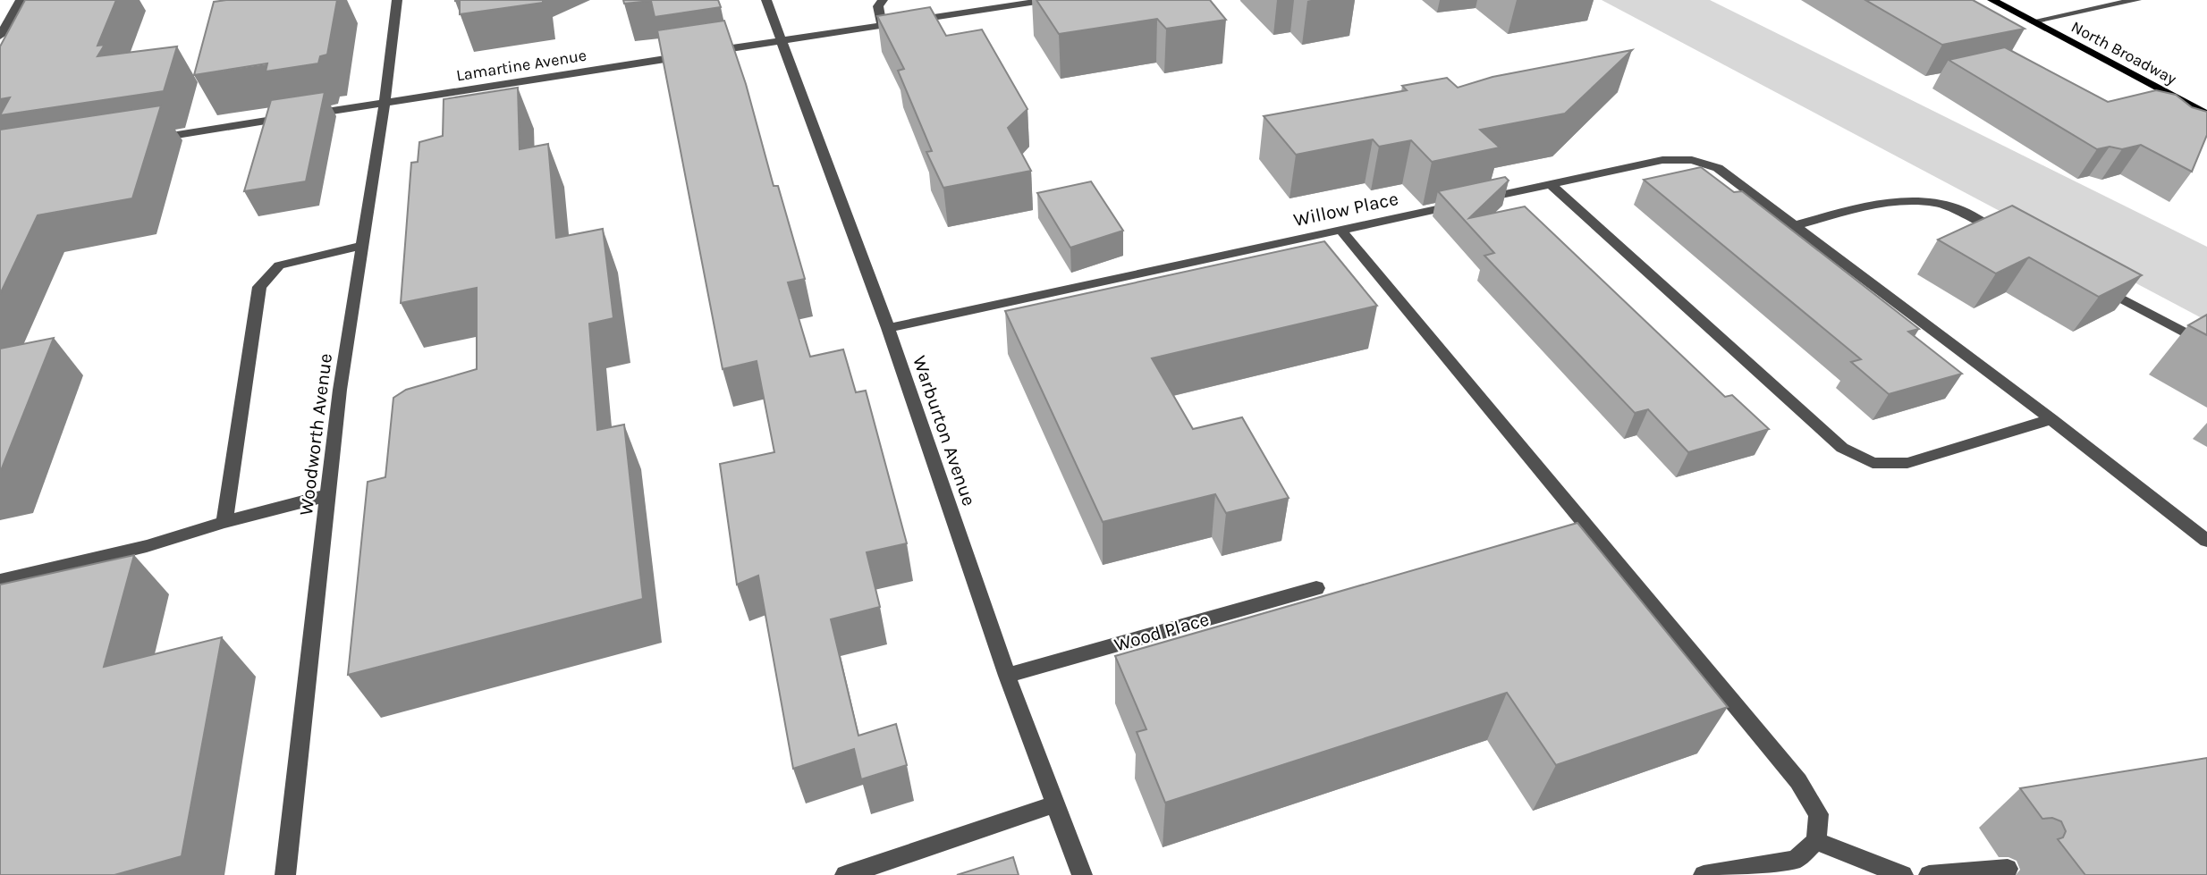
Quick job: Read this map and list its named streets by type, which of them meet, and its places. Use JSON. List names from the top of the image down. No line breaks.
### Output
{"streets":{"main road":["North Broadway"],"street":["Lamartine Avenue","Willow Place","Warburton Avenue","Woodworth Avenue","Wood Place"]},"crossings":[["Lamartine Avenue","Warburton Avenue"],["Lamartine Avenue","Woodworth Avenue"],["Willow Place","Warburton Avenue"],["Warburton Avenue","Wood Place"]]}
